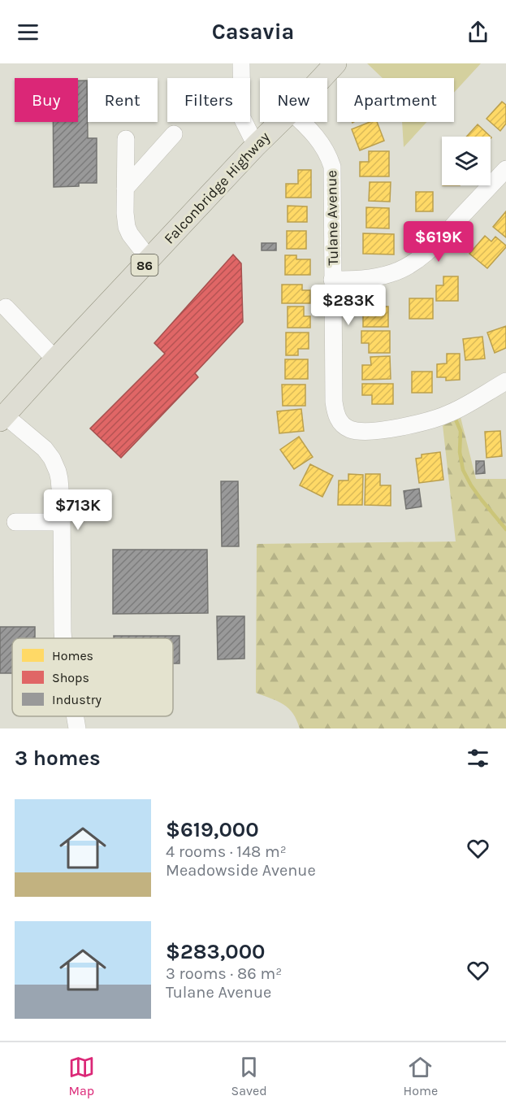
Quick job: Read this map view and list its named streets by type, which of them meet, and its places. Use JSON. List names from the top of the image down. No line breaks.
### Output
{"streets":{"main road":["Falconbridge Highway","86"],"street":["Tulane Avenue"]},"legend":["Homes","Shops","Industry"],"page":{"header":"Casavia","chip":["Buy","Rent","Filters","New","Apartment"],"price":["$619K","$283K","$713K"],"heading":"3 homes","list":[{"name":"$619,000","note":"4 rooms · 148 m² · Meadowside Avenue"},{"name":"$283,000","note":"3 rooms · 86 m² · Tulane Avenue"}],"tabs":["Map","Saved","Home"]}}
